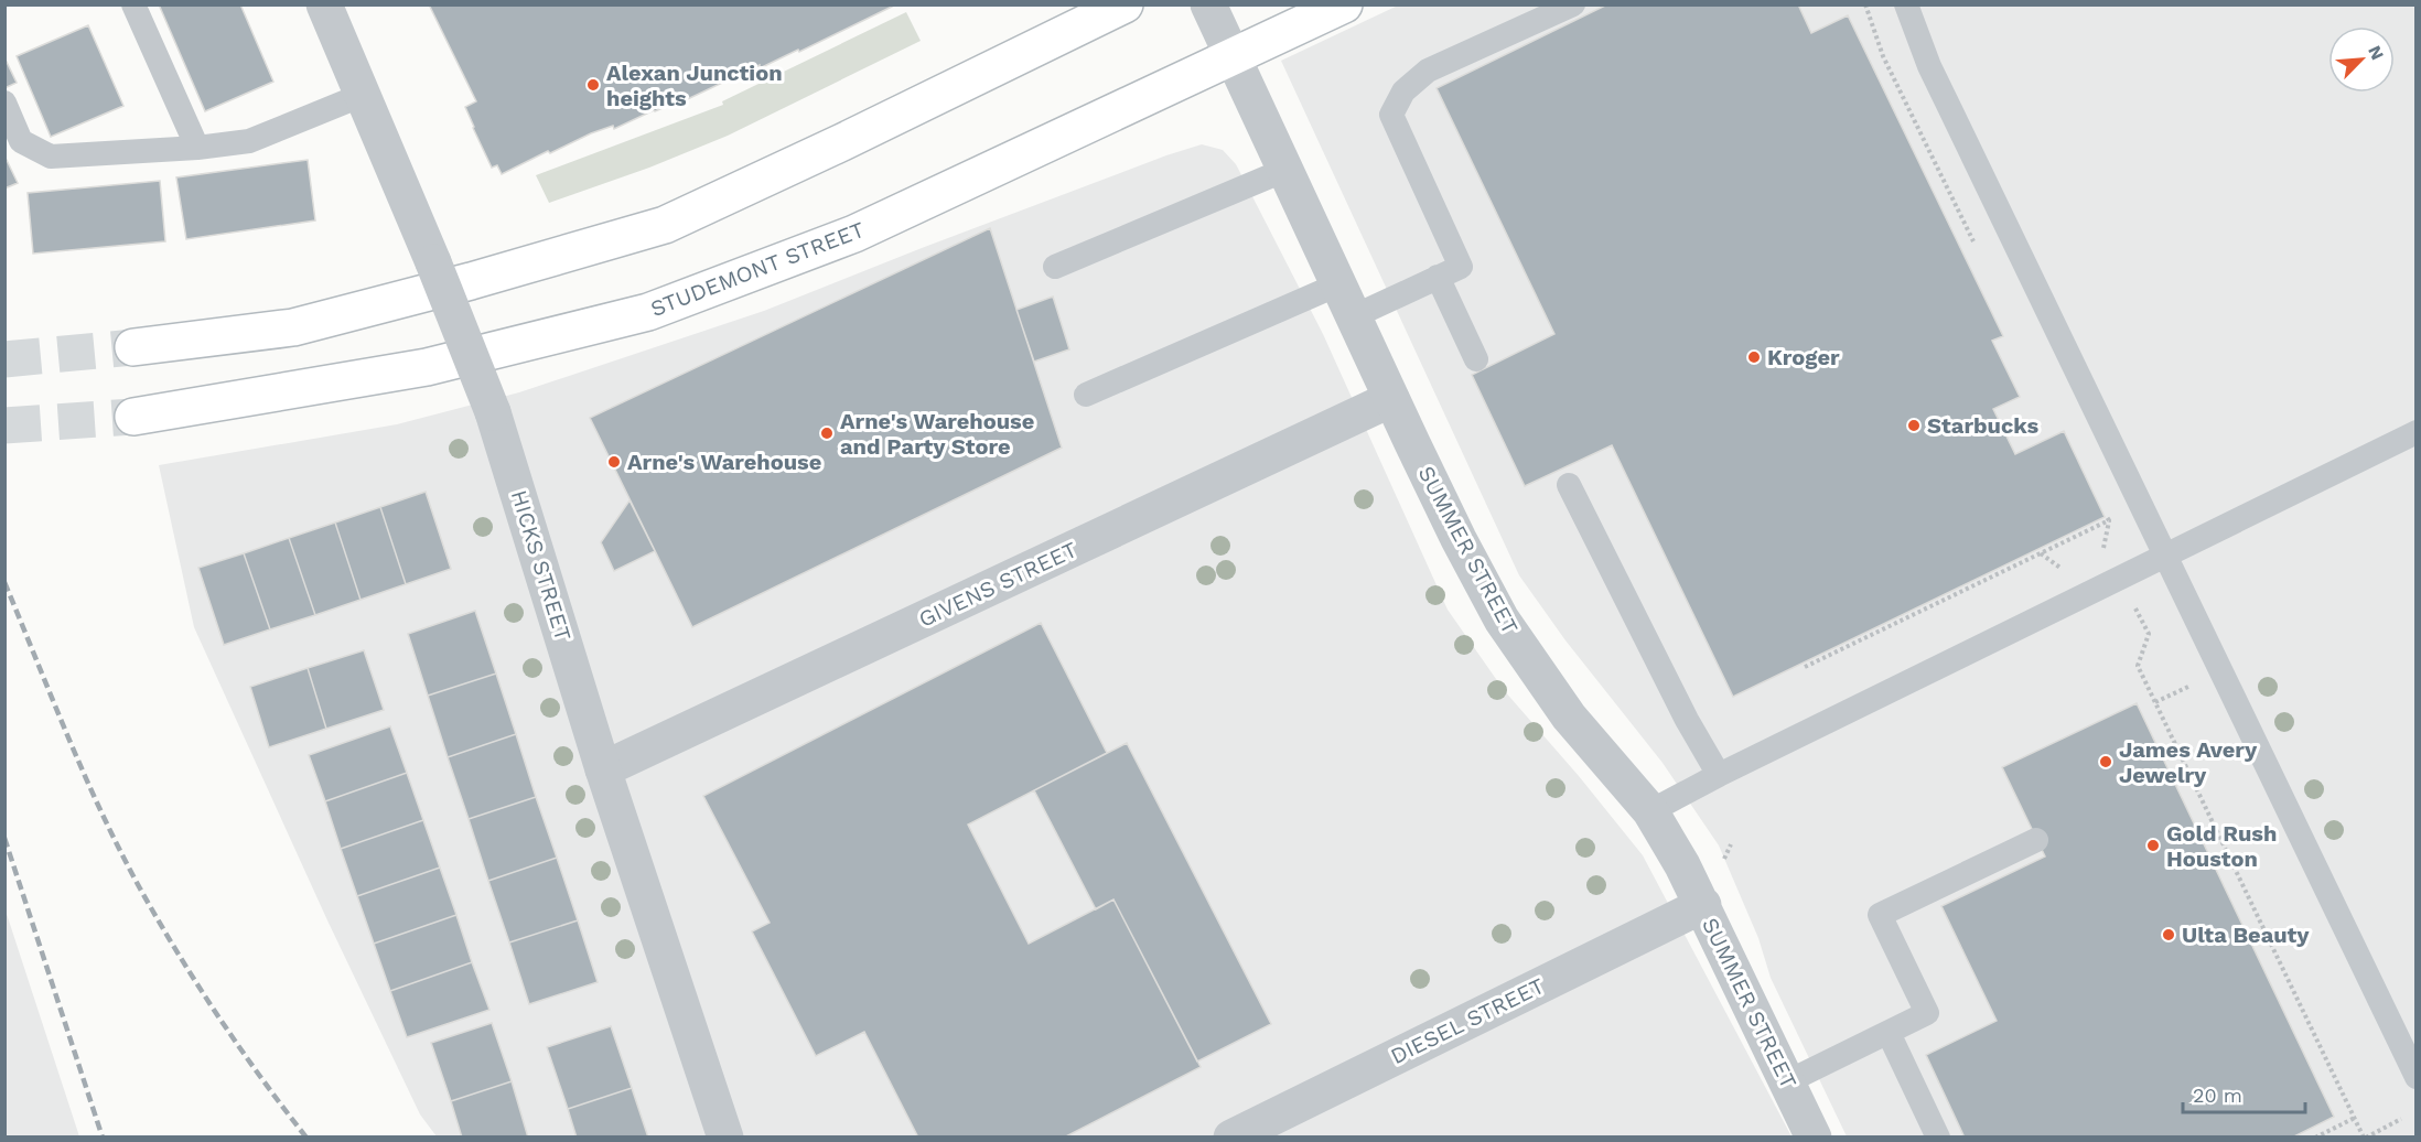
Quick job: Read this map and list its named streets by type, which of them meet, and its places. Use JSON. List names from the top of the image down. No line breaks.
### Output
{"streets":{"main road":["STUDEMONT STREET"],"street":["SUMMER STREET","HICKS STREET","GIVENS STREET","DIESEL STREET"]},"crossings":[["STUDEMONT STREET","SUMMER STREET"],["SUMMER STREET","GIVENS STREET"],["SUMMER STREET","DIESEL STREET"],["HICKS STREET","GIVENS STREET"]],"places":["Alexan Junction heights","Kroger","Starbucks","Arne's Warehouse and Party Store","Arne's Warehouse","James Avery Jewelry","Gold Rush Houston","Ulta Beauty"],"scale_bar":"20 m","north":"top right"}
